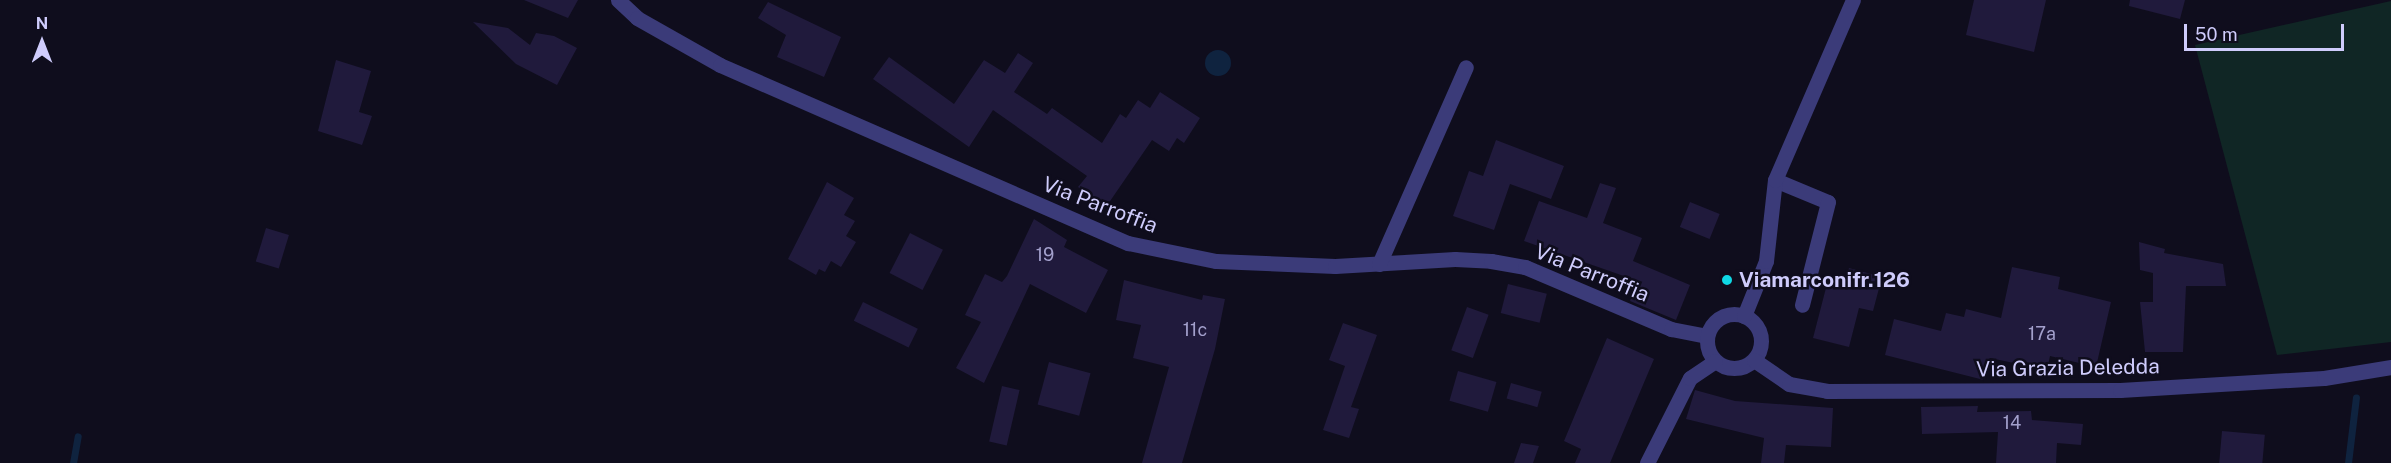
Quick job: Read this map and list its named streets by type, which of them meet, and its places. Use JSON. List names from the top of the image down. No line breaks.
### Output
{"streets":{"street":["Via Parroffia","Via Grazia Deledda"]},"crossings":[["Via Parroffia","Via Grazia Deledda"]],"places":["Viamarconifr.126"],"house_numbers":["19","11c","17a","14"],"scale_bar":"50 m","north":"top"}
